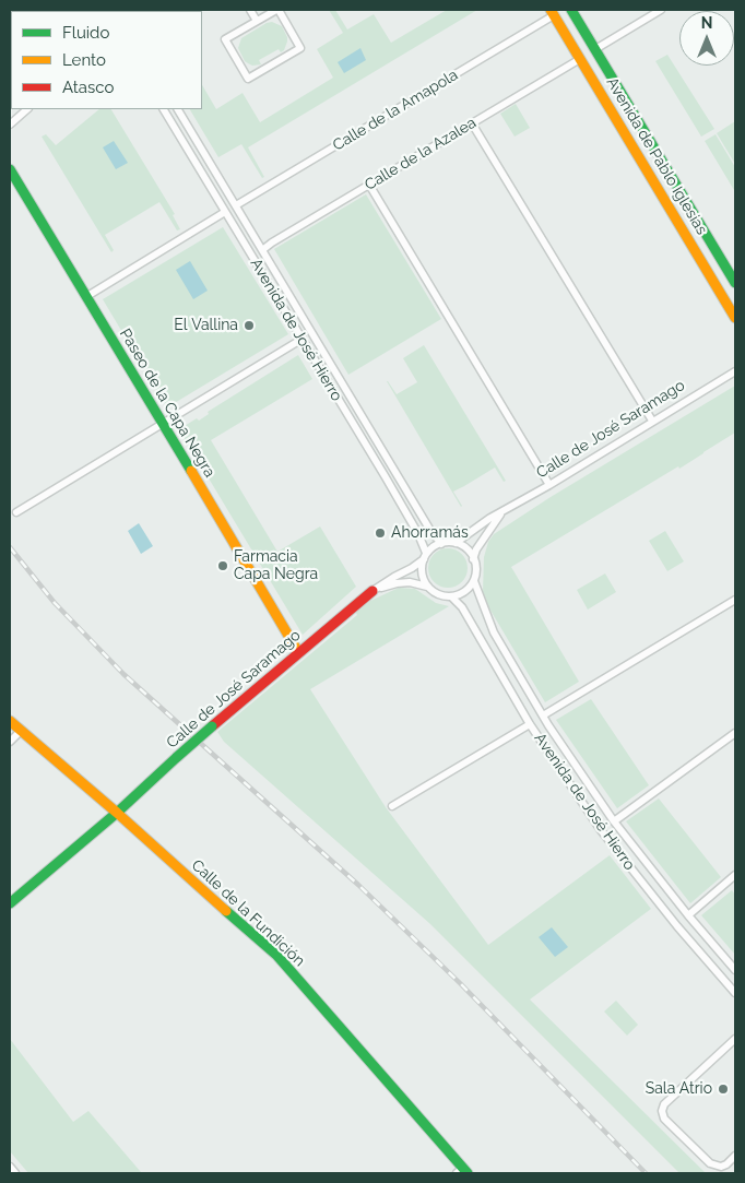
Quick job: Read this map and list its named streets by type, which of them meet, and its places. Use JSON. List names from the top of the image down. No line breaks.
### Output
{"streets":{"street":["Calle de la Amapola","Calle de la Azalea","Avenida de Pablo Iglesias","Avenida de José Hierro","Paseo de la Capa Negra","Calle de José Saramago","Calle de la Fundición"]},"crossings":[["Calle de la Amapola","Avenida de Pablo Iglesias"],["Calle de la Amapola","Avenida de José Hierro"],["Calle de la Azalea","Avenida de Pablo Iglesias"],["Calle de la Azalea","Avenida de José Hierro"],["Avenida de José Hierro","Calle de José Saramago"],["Paseo de la Capa Negra","Calle de José Saramago"],["Calle de José Saramago","Calle de la Fundición"]],"places":["El Vallina","Ahorramás","Farmacia Capa Negra","Sala Atrio"],"legend":["Fluido","Lento","Atasco"],"north":"top"}
